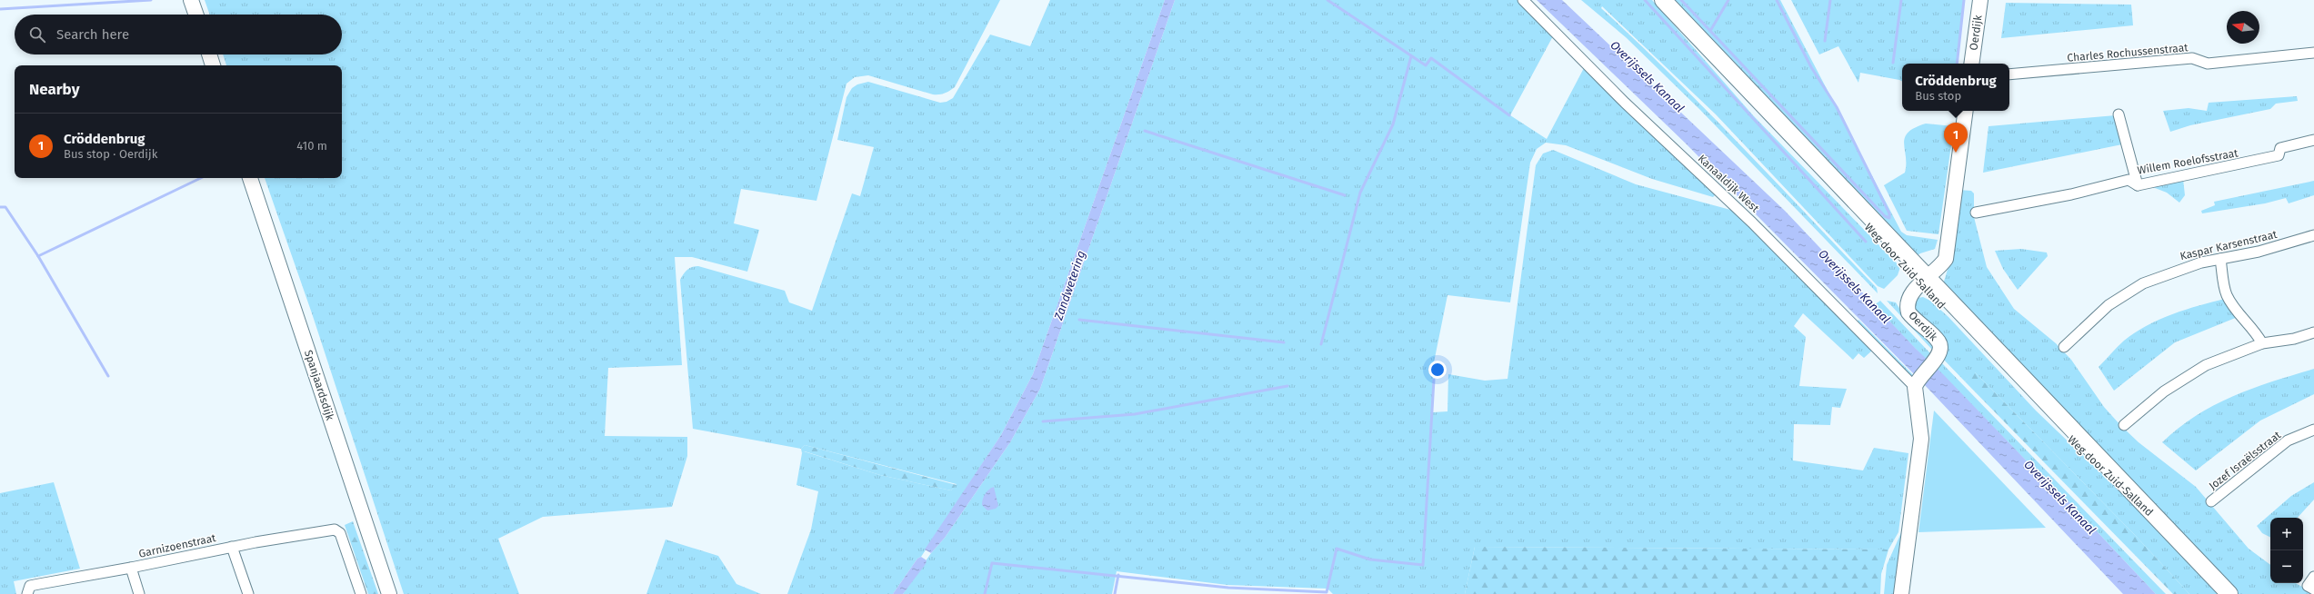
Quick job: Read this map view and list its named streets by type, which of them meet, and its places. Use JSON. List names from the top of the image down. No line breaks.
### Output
{"streets":{"main road":["Weg door Zuid-Salland"],"street":["Oerdijk","Charles Rochussenstraat","Willem Roelofsstraat","Kanaaldijk West","Kaspar Karsenstraat","Spanjaardsdijk","Jozef Israëlsstraat","Garnizoenstraat"]},"crossings":[["Oerdijk","Kanaaldijk West"],["Oerdijk","Weg door Zuid-Salland"]],"water":["Overijssels Kanaal","Zandwetering"],"north":"left","page":{"search":"Search here","popup":["Cröddenbrug","Bus stop"],"heading":"Nearby","list":[{"mark":"1","name":"Cröddenbrug","note":"Bus stop · Oerdijk","value":"410 m"}],"pins":"1","map_buttons":["+","−"]}}
